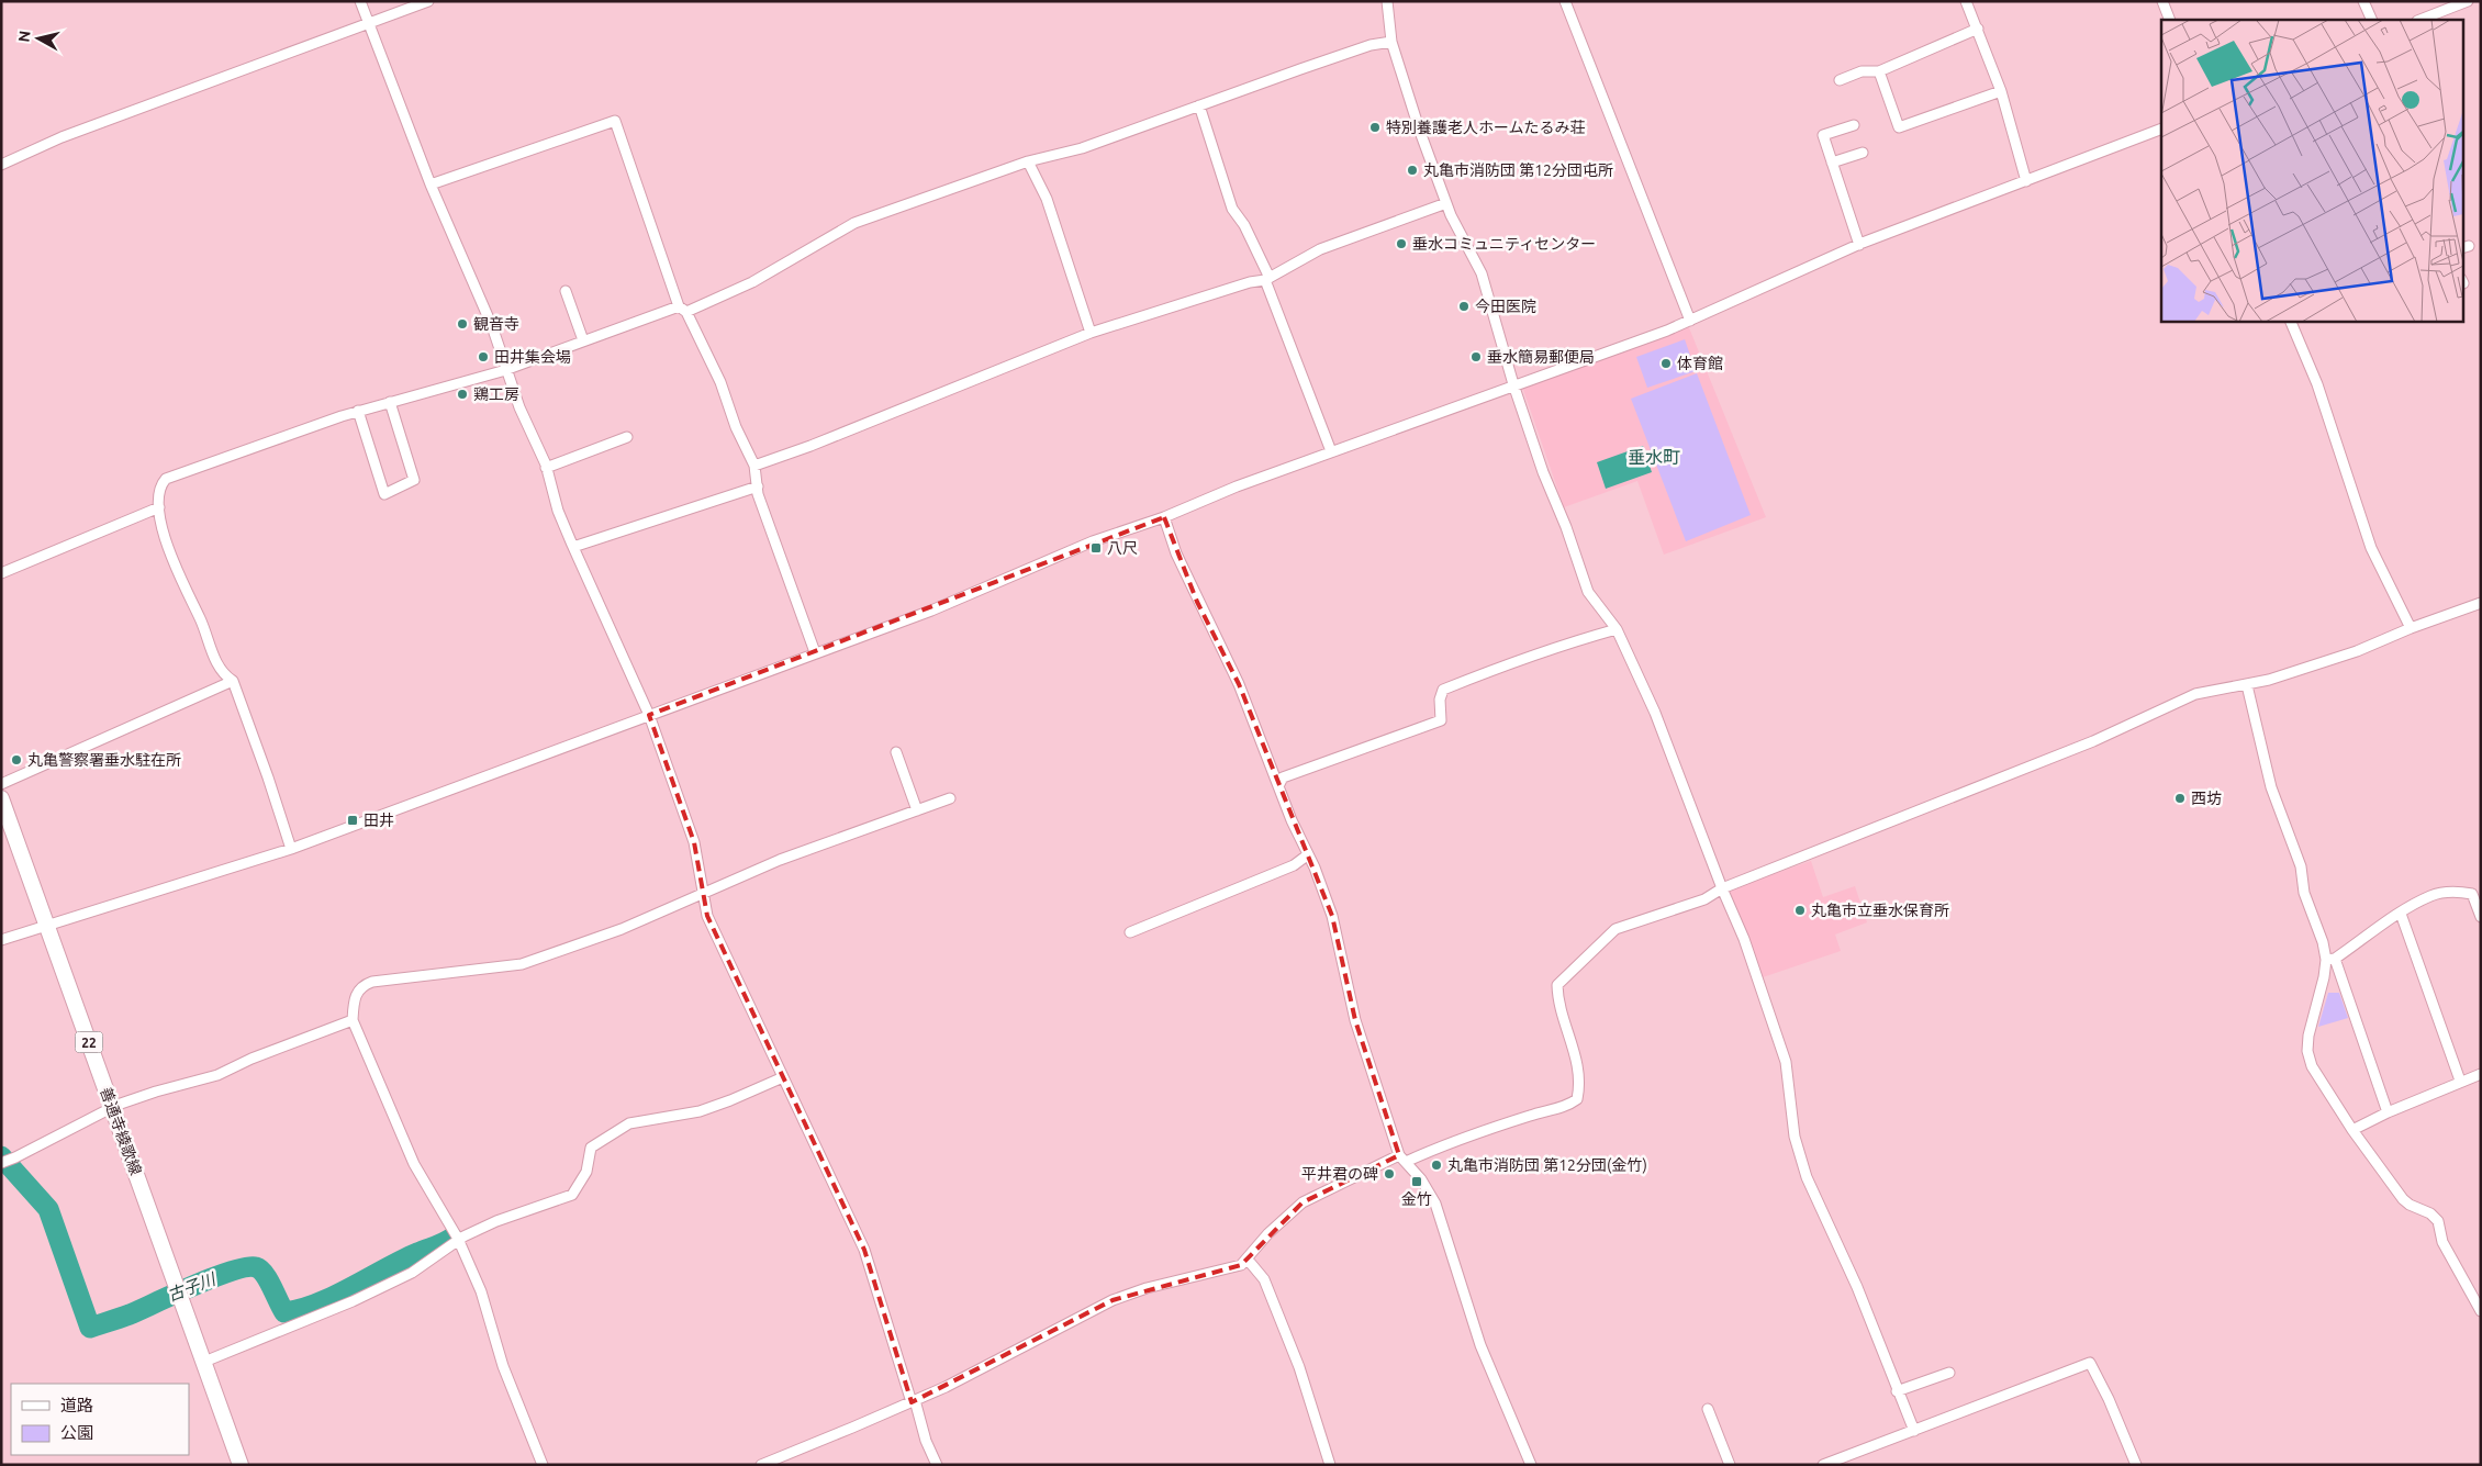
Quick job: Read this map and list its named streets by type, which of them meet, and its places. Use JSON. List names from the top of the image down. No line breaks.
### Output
{"streets":{"main road":["22","善通寺綾歌線"]},"districts":["垂水町"],"water":["古子川"],"places":{"other":["特別養護老人ホームたるみ荘","丸亀市消防団 第12分団屯所","垂水コミュニティセンター","今田医院","観音寺","田井集会場","垂水簡易郵便局","体育館","鶏工房","丸亀警察署垂水駐在所","西坊","丸亀市立垂水保育所","丸亀市消防団 第12分団(金竹)","平井君の碑"],"transit":["八尺","田井","金竹"]},"legend":["道路","公園"],"north":"left"}
